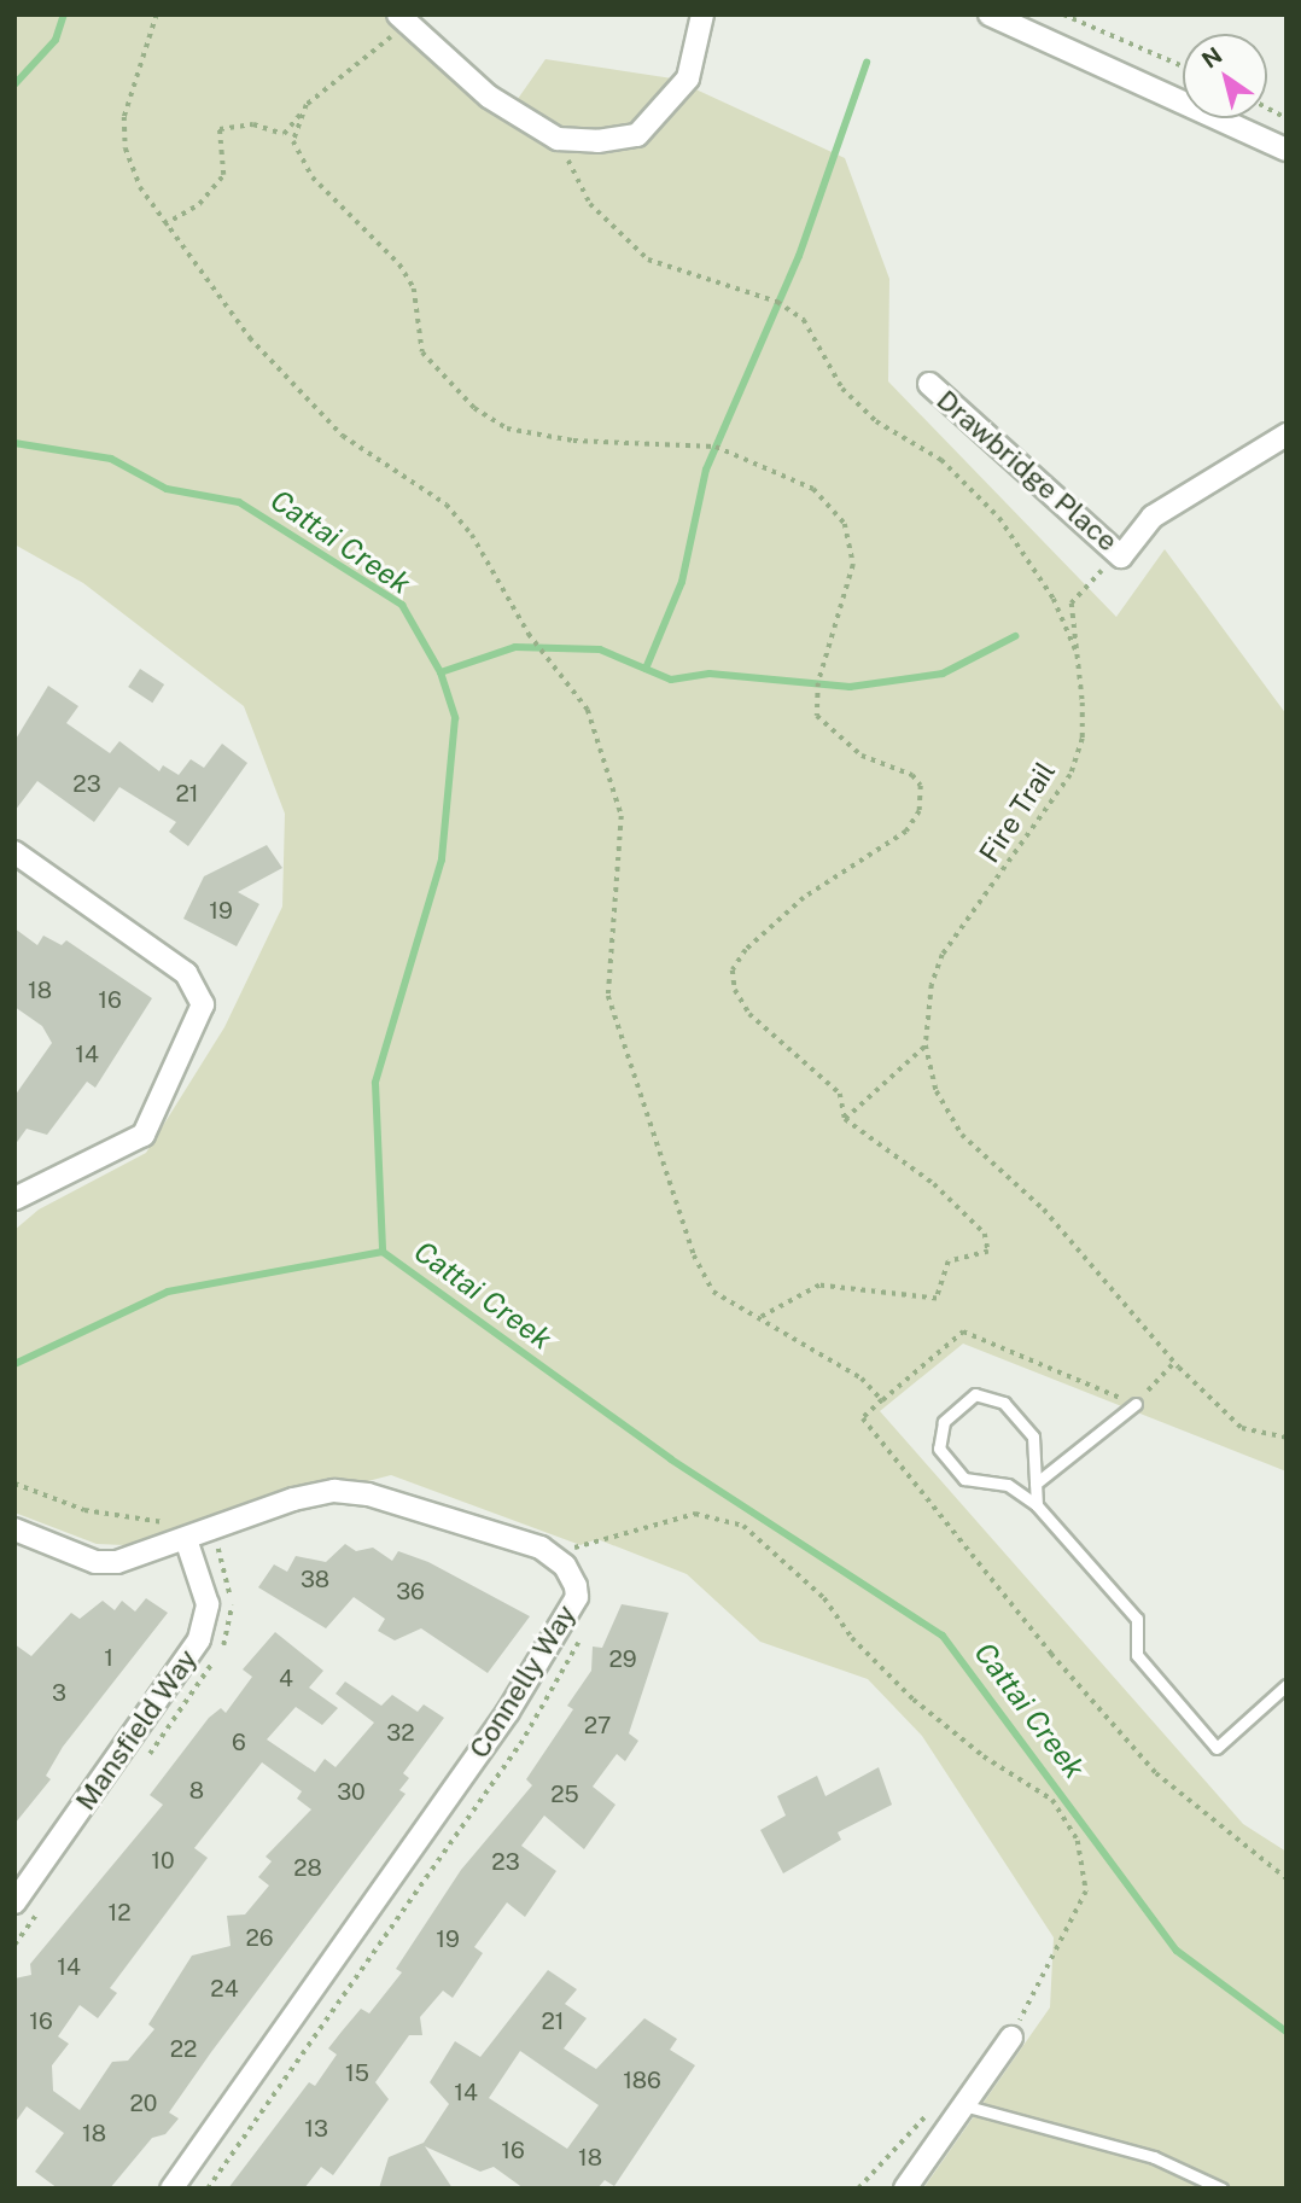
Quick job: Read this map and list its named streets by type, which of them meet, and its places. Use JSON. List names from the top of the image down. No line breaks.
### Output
{"streets":{"street":["Drawbridge Place","Connelly Way","Mansfield Way"],"path":["Fire Trail"]},"crossings":[["Drawbridge Place","Fire Trail"]],"water":["Cattai Creek"],"house_numbers":["23","21","19","18","16","14","38","36","1","29","4","3","27","32","6","8","30","25","10","23","28","12","26","19","14","24","16","21","22","15","186","14","20","13","18","16","18"],"north":"top left"}
